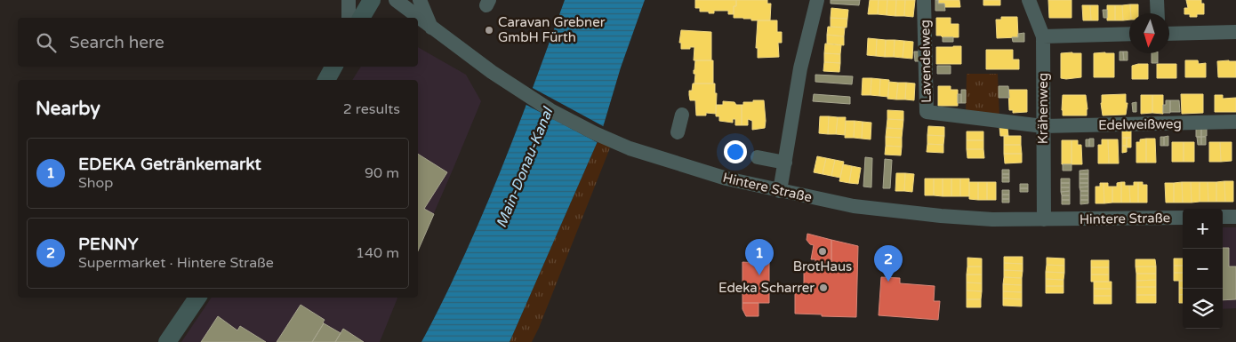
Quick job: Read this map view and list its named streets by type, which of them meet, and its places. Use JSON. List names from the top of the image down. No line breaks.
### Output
{"streets":{"street":["Lavendelweg","Krähenweg","Edelweißweg","Hintere Straße"]},"crossings":[["Lavendelweg","Krähenweg"],["Lavendelweg","Edelweißweg"],["Krähenweg","Edelweißweg"],["Krähenweg","Hintere Straße"]],"water":["Main-Donau-Kanal"],"places":["Caravan Grebner GmbH Fürth","BrotHaus","Edeka Scharrer"],"north":"bottom","page":{"search":"Search here","heading":["Nearby","2 results"],"list":[{"mark":"1","name":"EDEKA Getränkemarkt","note":"Shop","value":"90 m"},{"mark":"2","name":"PENNY","note":"Supermarket · Hintere Straße","value":"140 m"}],"map_buttons":["+","−"],"pins":["1","2"]}}
